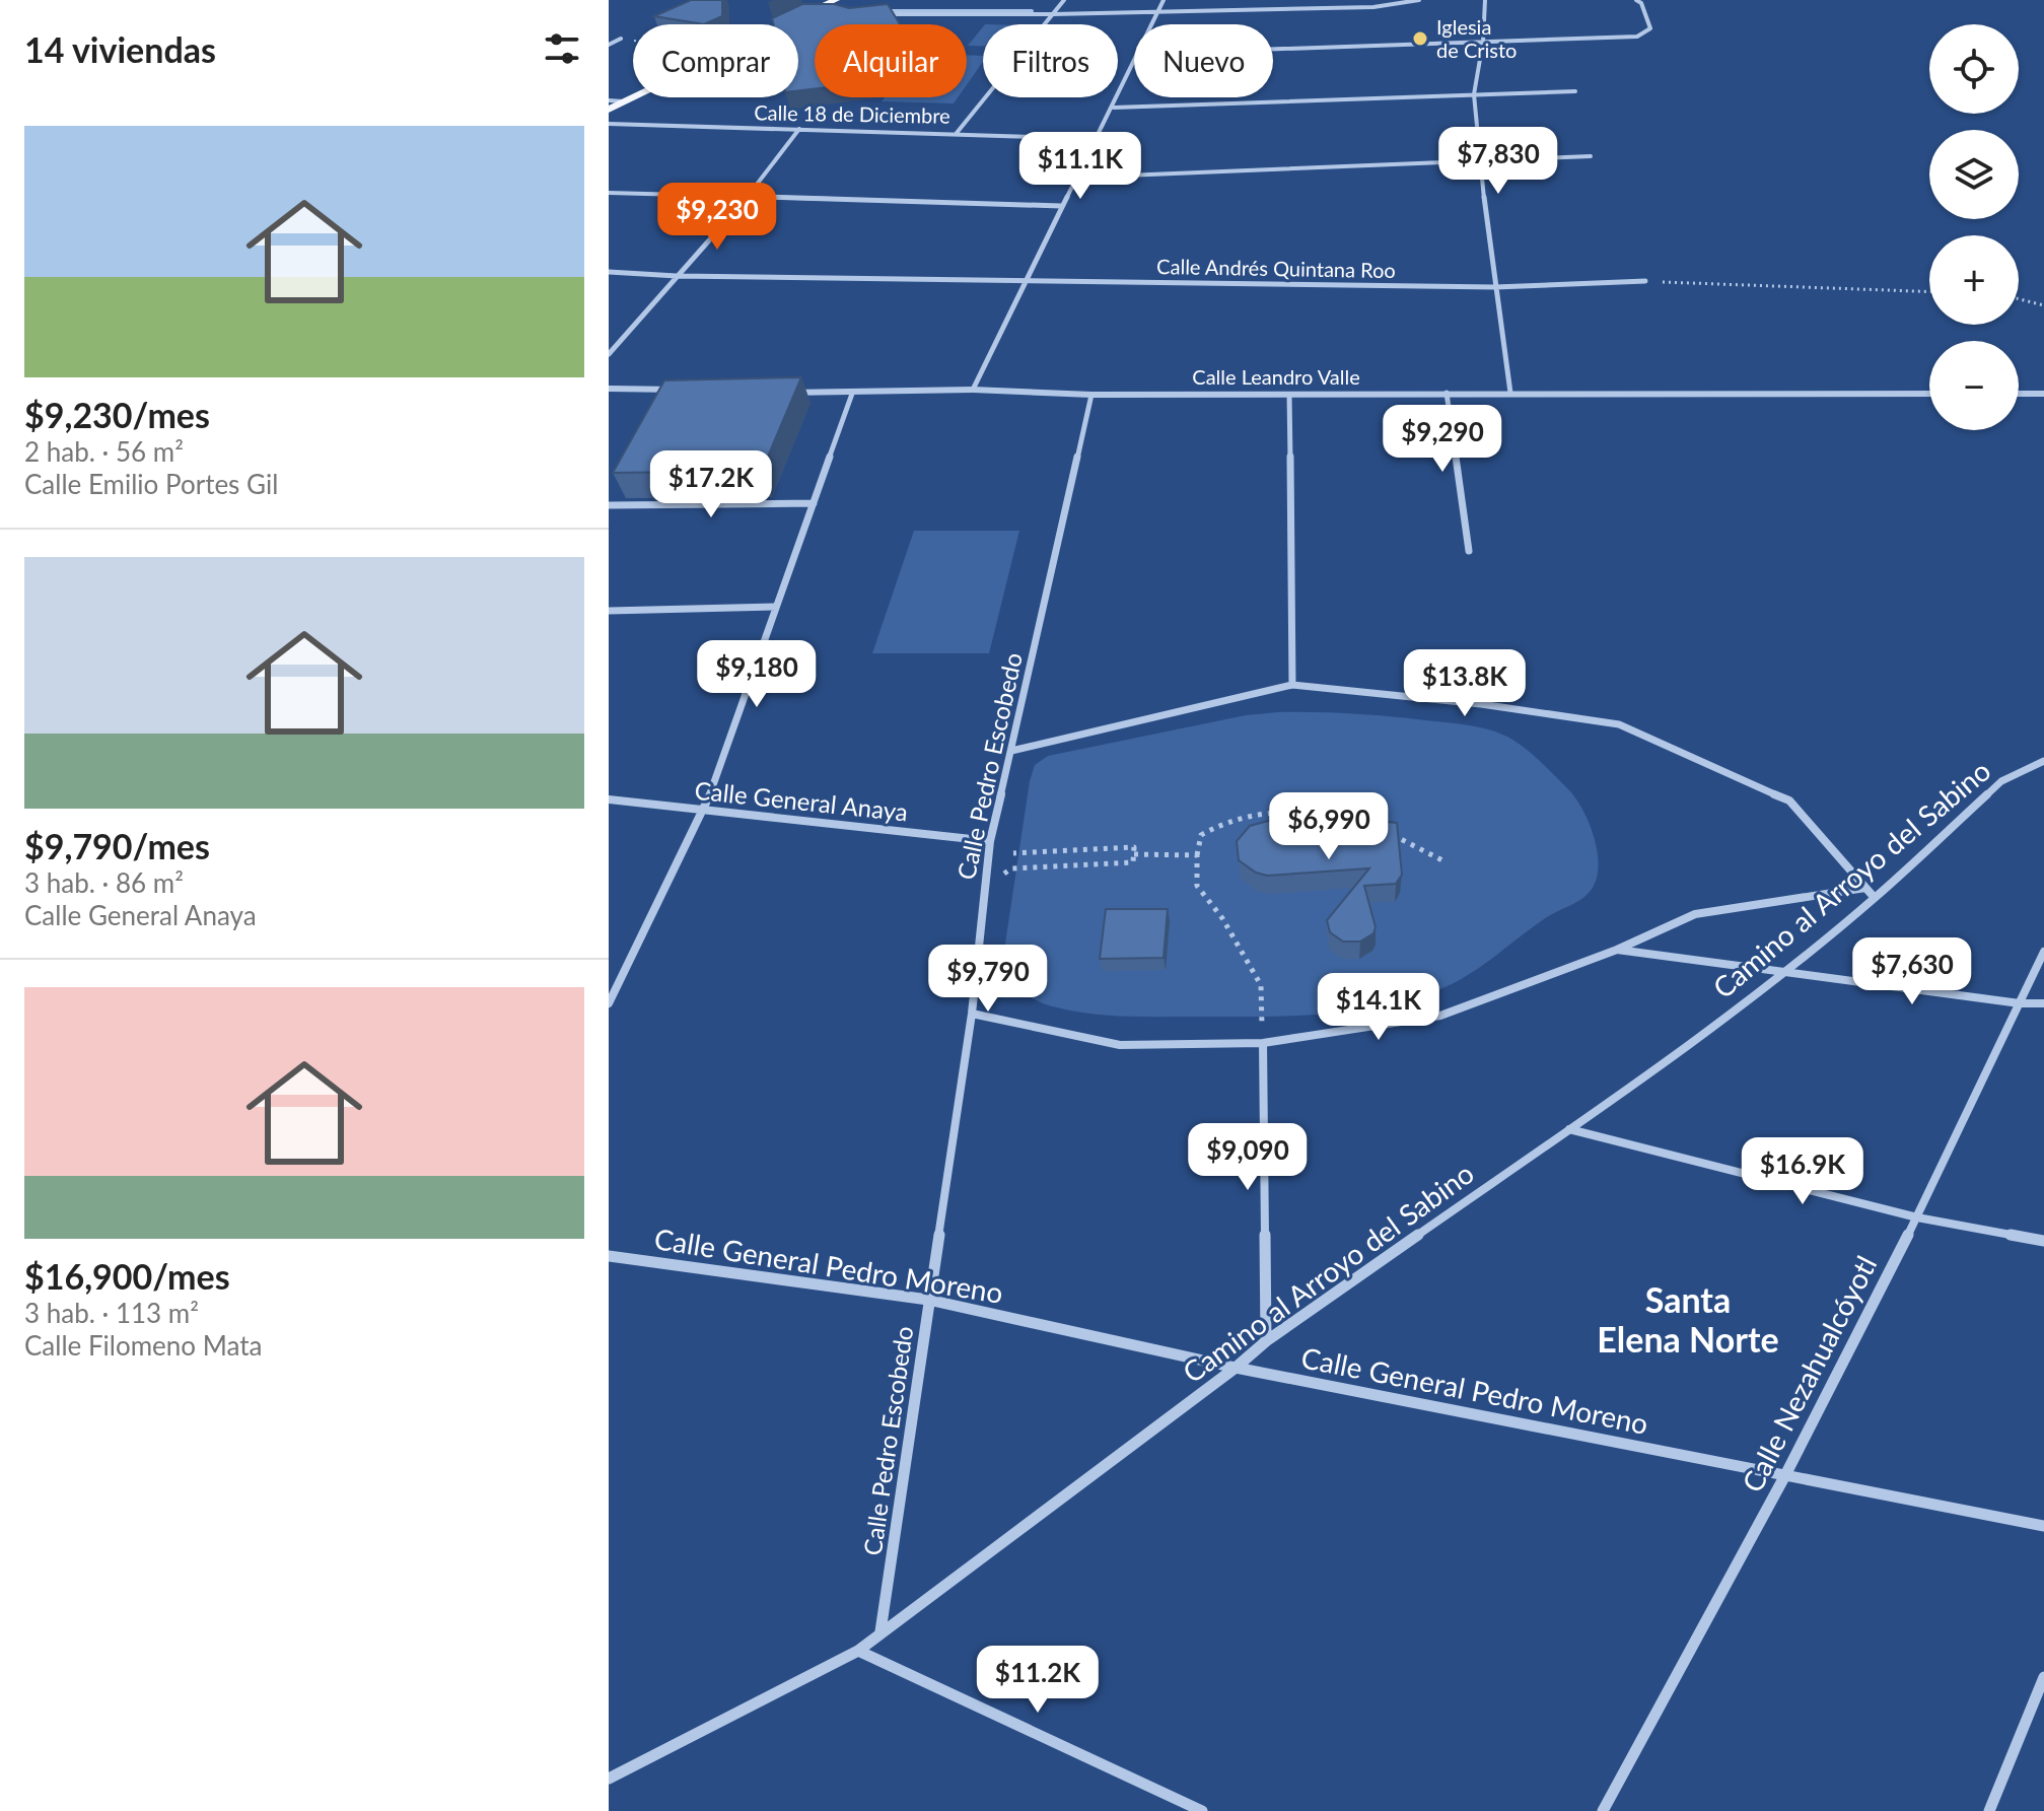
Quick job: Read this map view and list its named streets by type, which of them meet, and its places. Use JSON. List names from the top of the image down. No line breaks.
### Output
{"streets":{"street":["Calle 18 de Diciembre","Calle Andrés Quintana Roo","Calle Leandro Valle","Calle Pedro Escobedo","Calle General Anaya","Camino al Arroyo del Sabino","Calle General Pedro Moreno","Calle Nezahualcóyotl"]},"crossings":[["Calle Leandro Valle","Calle Pedro Escobedo"],["Calle Pedro Escobedo","Calle General Anaya"],["Calle Pedro Escobedo","Camino al Arroyo del Sabino"],["Calle Pedro Escobedo","Calle General Pedro Moreno"],["Camino al Arroyo del Sabino","Calle General Pedro Moreno"],["Calle General Pedro Moreno","Calle Nezahualcóyotl"]],"districts":["Santa Elena Norte"],"places":["Iglesia de Cristo"],"page":{"heading":"14 viviendas","map_buttons":["+","−"],"chip":["Comprar","Alquilar","Filtros","Nuevo"],"list":[{"name":"$9,230/mes","note":"2 hab. · 56 m² · Calle Emilio Portes Gil"},{"name":"$9,790/mes","note":"3 hab. · 86 m² · Calle General Anaya"},{"name":"$16,900/mes","note":"3 hab. · 113 m² · Calle Filomeno Mata"}],"price":["$7,830","$11.1K","$9,230","$9,290","$17.2K","$9,180","$13.8K","$6,990","$7,630","$9,790","$14.1K","$9,090","$16.9K","$11.2K"]}}
